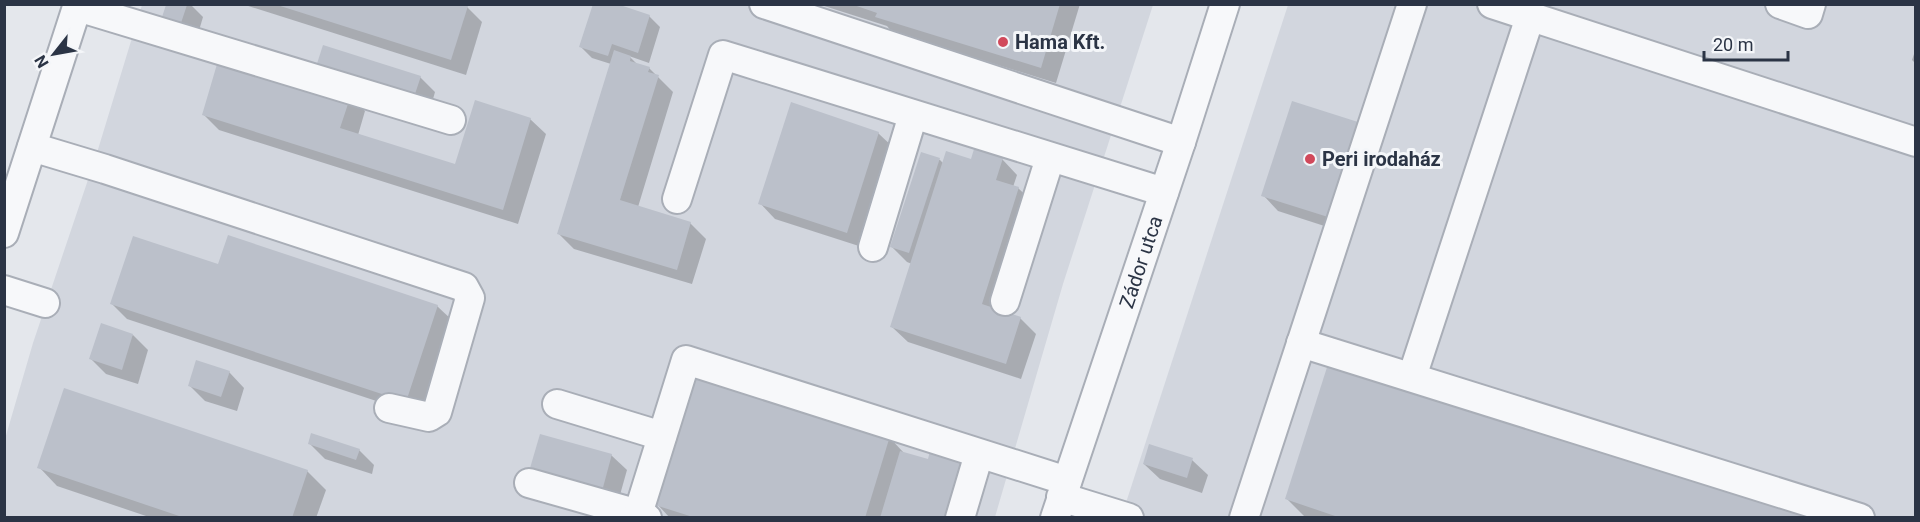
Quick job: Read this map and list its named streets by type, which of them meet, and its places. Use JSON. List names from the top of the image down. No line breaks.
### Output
{"streets":{"street":["Zádor utca"]},"places":["Hama Kft.","Peri irodaház"],"scale_bar":"20 m","north":"bottom left"}
